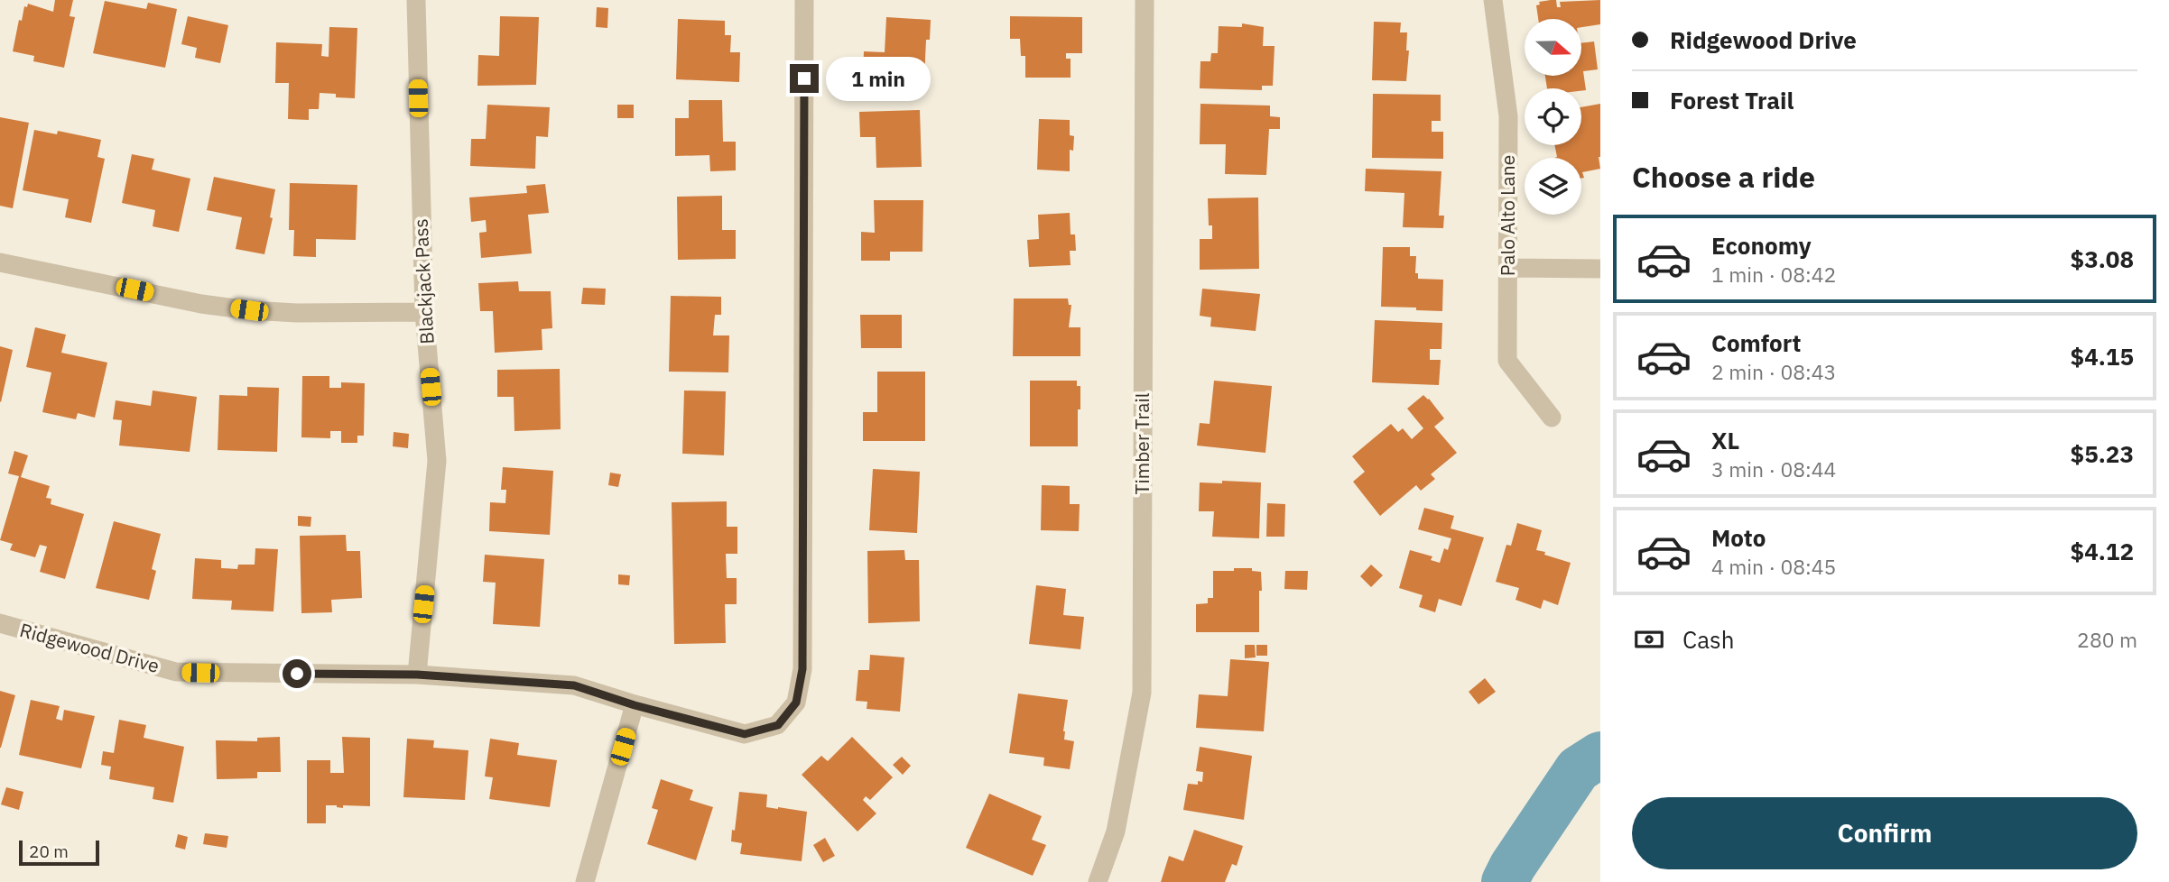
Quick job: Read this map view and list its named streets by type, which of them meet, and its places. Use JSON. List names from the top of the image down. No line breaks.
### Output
{"streets":{"street":["Palo Alto Lane","Blackjack Pass","Timber Trail","Ridgewood Drive"]},"crossings":[["Blackjack Pass","Ridgewood Drive"]],"scale_bar":"20 m","north":"right","page":{"banner":["Ridgewood Drive","Forest Trail"],"bubble":"1 min","heading":"Choose a ride","list":[{"name":"Economy","note":"1 min · 08:42","value":"$3.08"},{"name":"Comfort","note":"2 min · 08:43","value":"$4.15"},{"name":"XL","note":"3 min · 08:44","value":"$5.23"},{"name":"Moto","note":"4 min · 08:45","value":"$4.12"}],"pay":["Cash","280 m"],"buttons":"Confirm","scale":"20 m"}}
